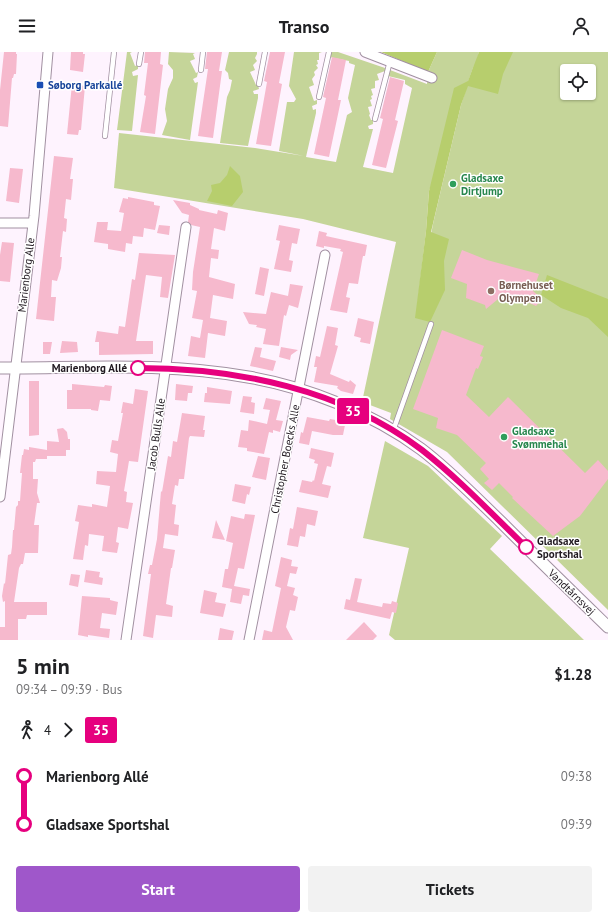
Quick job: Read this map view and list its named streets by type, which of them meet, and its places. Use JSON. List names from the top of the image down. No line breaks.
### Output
{"streets":{"street":["Marienborg Alle","Jacob Bulls Alle","Christopher Boecks Alle","Vandtårnsvej"]},"crossings":[["Marienborg Alle","Vandtårnsvej"],["Jacob Bulls Alle","Vandtårnsvej"],["Christopher Boecks Alle","Vandtårnsvej"]],"places":{"transit":["Søborg Parkallé"],"other":["Gladsaxe Dirtjump","Børnehuset Olympen","Marienborg Allé","Gladsaxe Svømmehal","Gladsaxe Sportshal"]},"lines":["bus line 35"],"page":{"header":"Transo","on_map":"35","heading":["5 min","09:34 – 09:39 · Bus","$1.28"],"legs":["4","35"],"list":[{"name":"Marienborg Allé","value":"09:38"},{"name":"Gladsaxe Sportshal","value":"09:39"}],"buttons":["Start","Tickets"]}}
